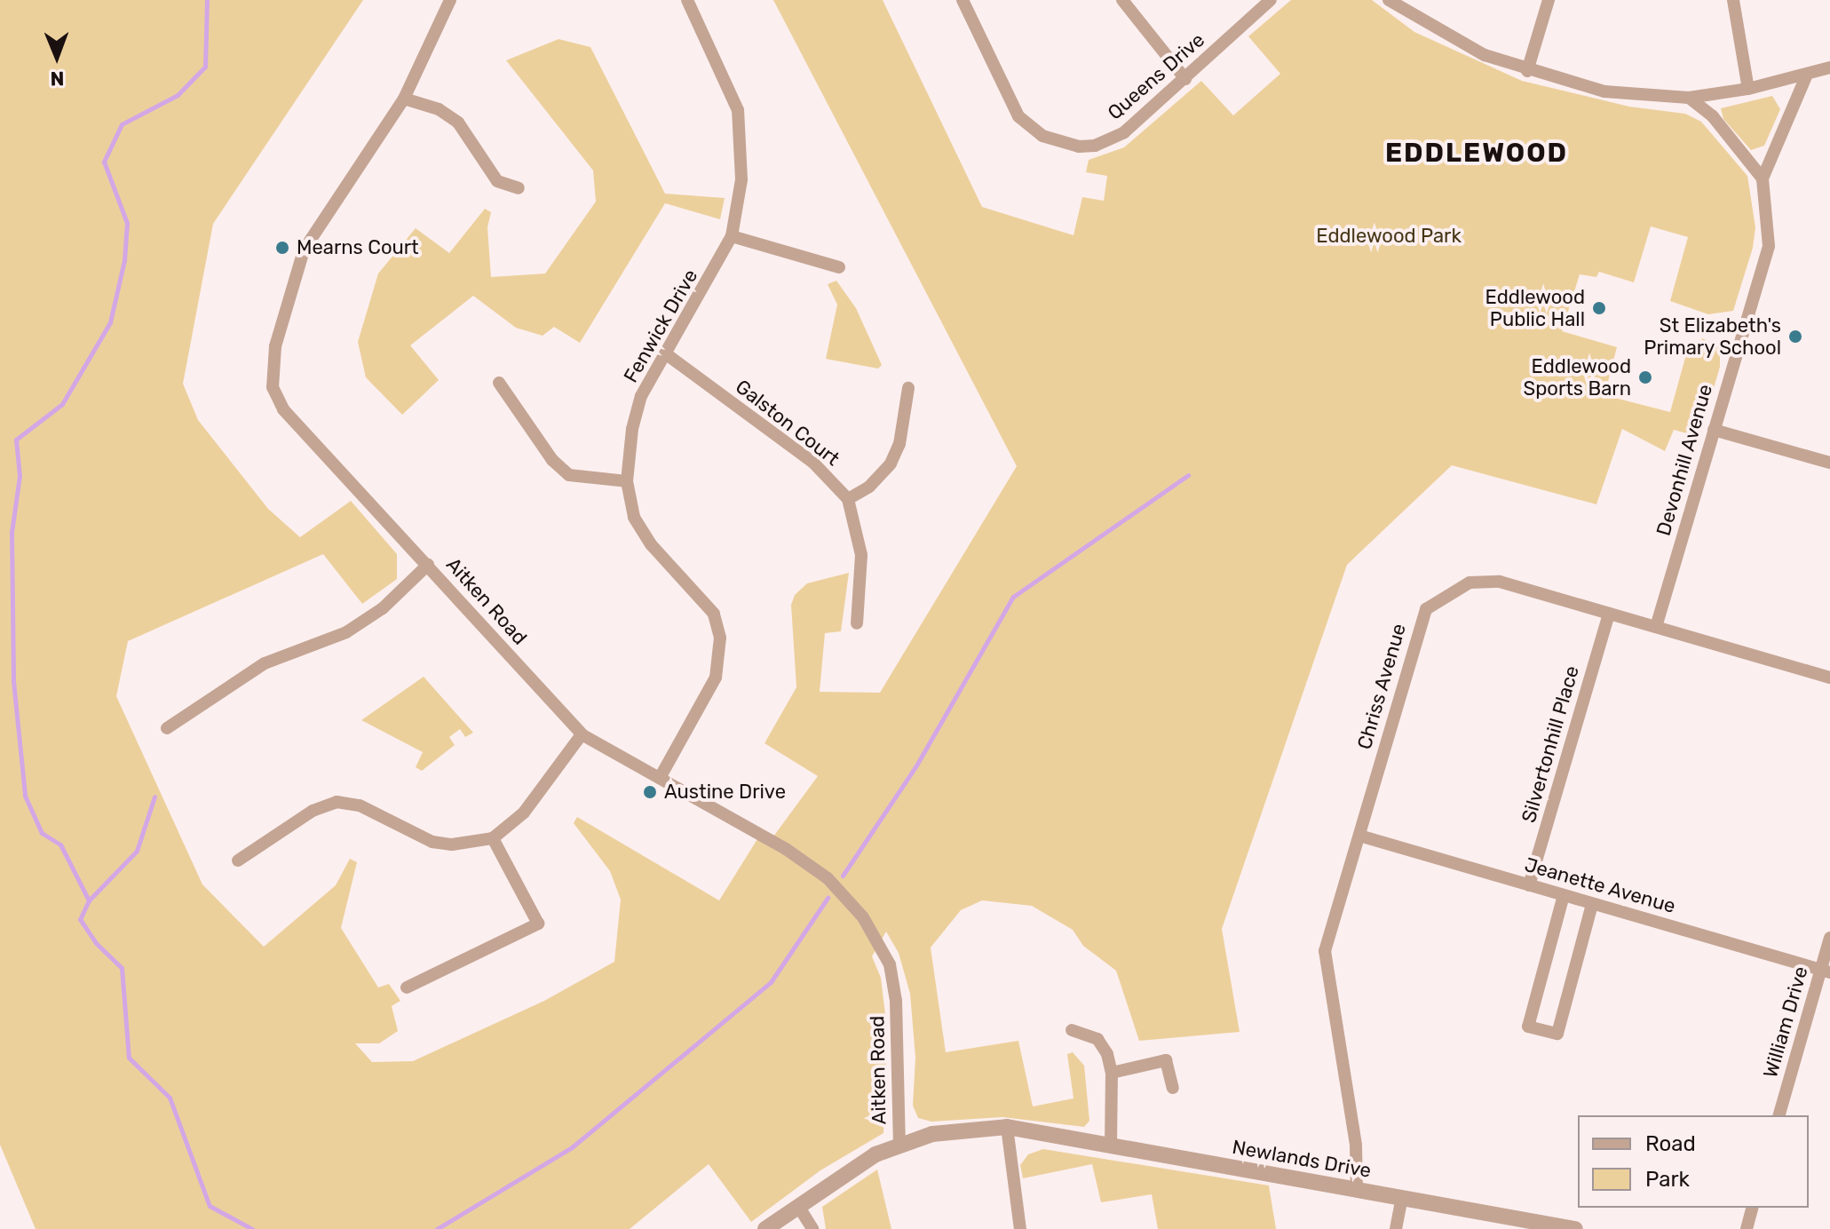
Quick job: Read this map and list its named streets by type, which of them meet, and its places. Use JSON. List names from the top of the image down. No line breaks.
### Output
{"streets":{"street":["Queens Drive","Fenwick Drive","Galston Court","Devonhill Avenue","Aitken Road","Chriss Avenue","Silvertonhill Place","Jeanette Avenue","William Drive","Newlands Drive"]},"crossings":[["Fenwick Drive","Galston Court"],["Fenwick Drive","Aitken Road"],["Devonhill Avenue","Chriss Avenue"],["Aitken Road","Newlands Drive"],["Chriss Avenue","Silvertonhill Place"],["Chriss Avenue","Jeanette Avenue"],["Chriss Avenue","Newlands Drive"],["Silvertonhill Place","Jeanette Avenue"],["Jeanette Avenue","William Drive"]],"districts":["EDDLEWOOD"],"parks":["Eddlewood Park"],"places":["Mearns Court","Eddlewood Public Hall","St Elizabeth's Primary School","Eddlewood Sports Barn","Austine Drive"],"legend":["Road","Park"],"north":"bottom"}
